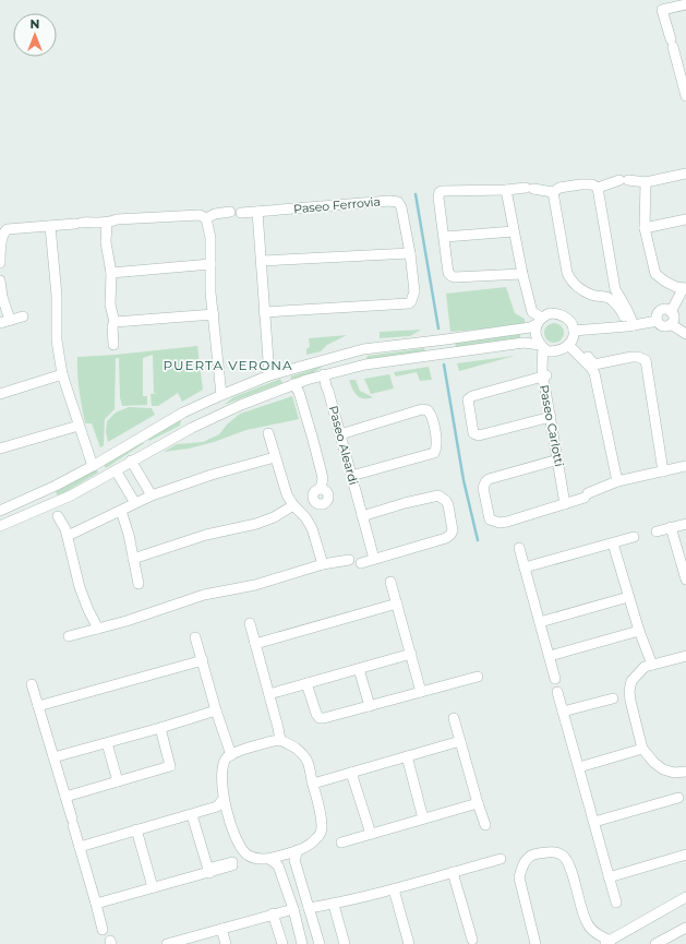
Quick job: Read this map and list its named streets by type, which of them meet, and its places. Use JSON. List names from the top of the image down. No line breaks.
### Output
{"streets":{"street":["Paseo Ferrovia","Paseo Carlotti","Paseo Aleardi"]},"districts":["PUERTA VERONA"],"north":"top"}
